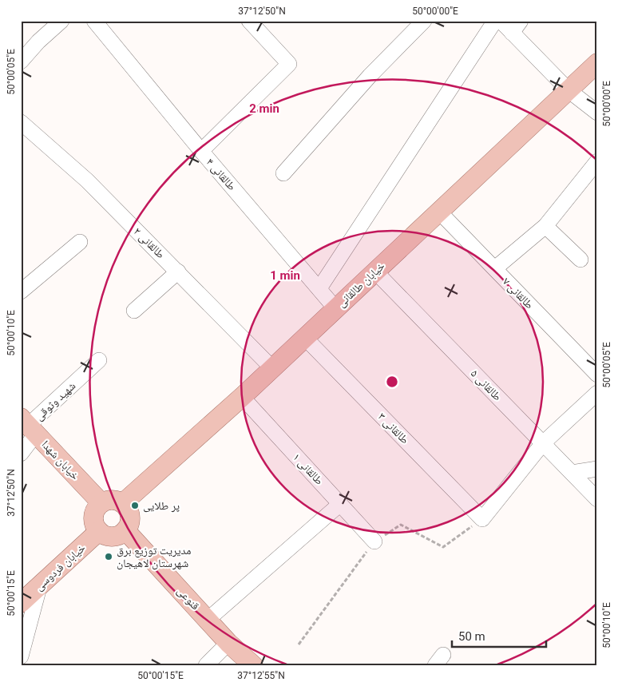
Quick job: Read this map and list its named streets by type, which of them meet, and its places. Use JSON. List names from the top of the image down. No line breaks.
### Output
{"streets":{"main road":["خیابان طالقانی","خیابان شهدا","خیابان فردوسی","قنوعی"],"street":["طالقانی ۴","طالقانی ۲","طالقانی ۷","طالقانی ۵","شهید وثوقی","طالقانی ۳","طالقانی ۱"]},"crossings":[["طالقانی ۴","خیابان طالقانی"],["طالقانی ۲","خیابان طالقانی"],["خیابان طالقانی","طالقانی ۷"],["خیابان طالقانی","طالقانی ۵"],["خیابان طالقانی","طالقانی ۳"],["خیابان طالقانی","خیابان شهدا"],["خیابان طالقانی","طالقانی ۱"],["خیابان طالقانی","خیابان فردوسی"],["خیابان طالقانی","قنوعی"],["شهید وثوقی","خیابان شهدا"],["خیابان شهدا","خیابان فردوسی"],["خیابان شهدا","قنوعی"],["خیابان فردوسی","قنوعی"]],"places":["پر طلایی","مدیریت توزیع برق شهرستان لاهیجان"],"scale_bar":"50 m","coordinates":["37°12'50\"N","50°00'00\"E","50°00'05\"E","50°00'10\"E","50°00'15\"E","37°12'55\"N"],"rings":["2 min","1 min"]}
